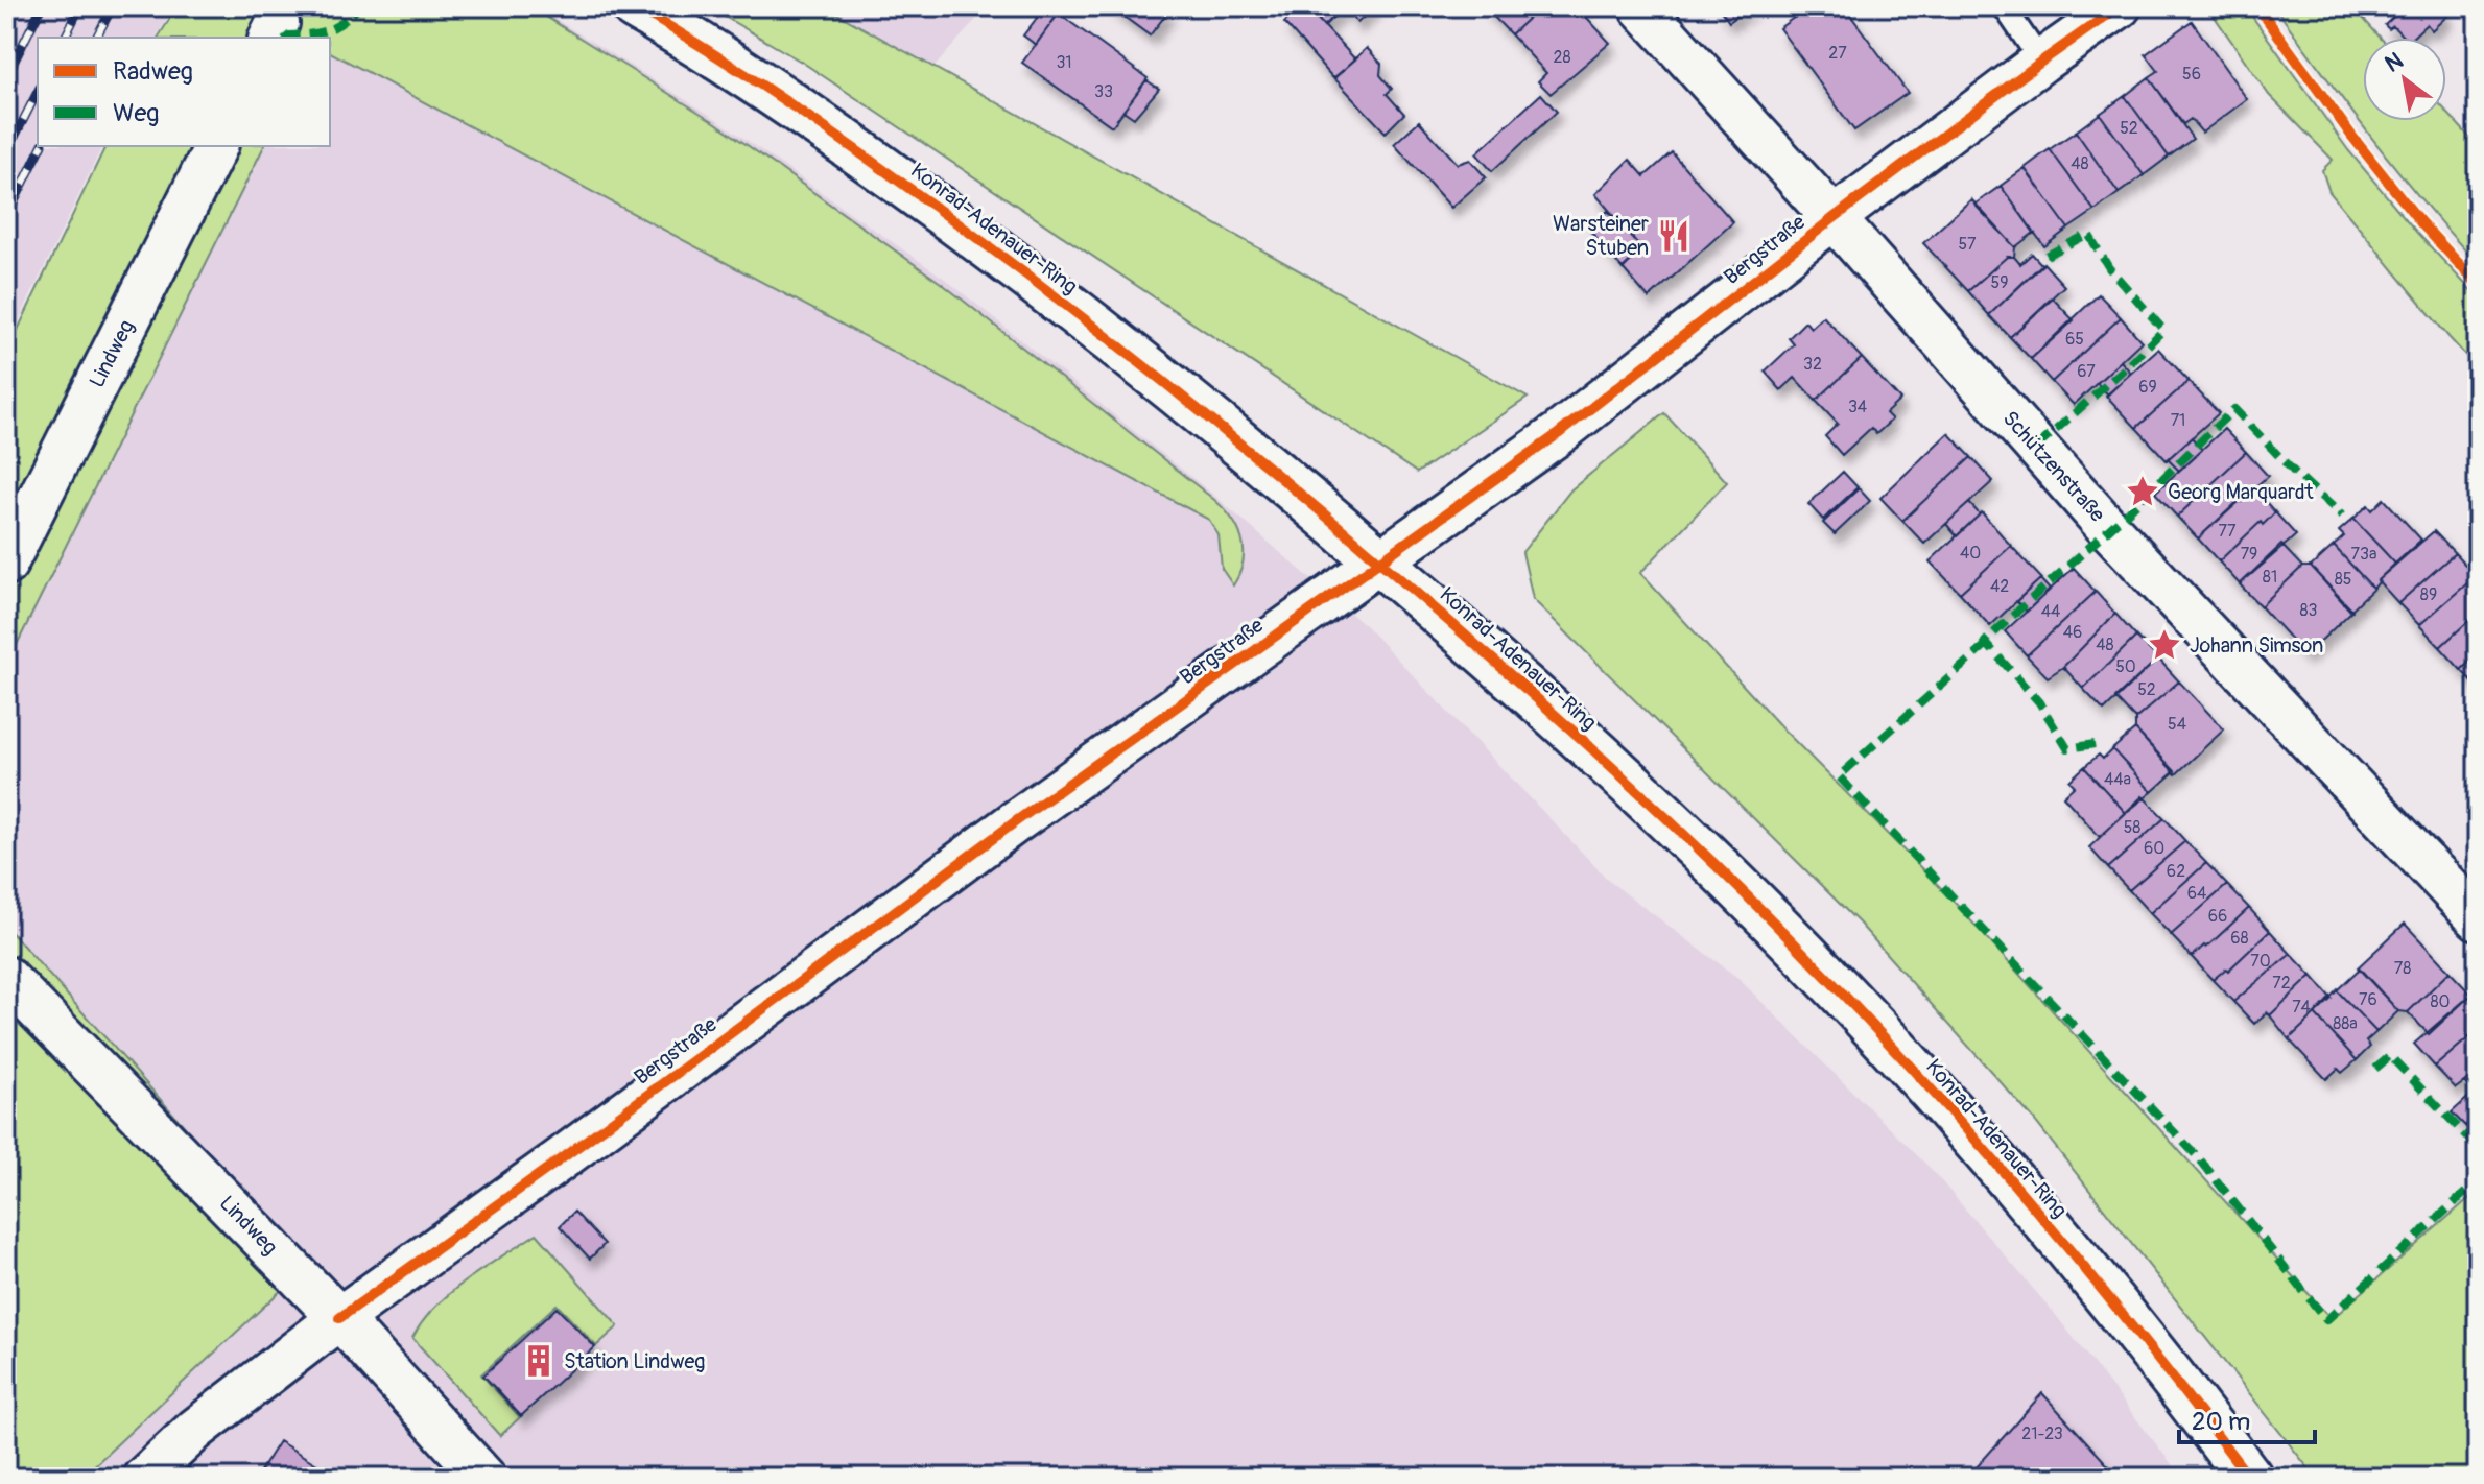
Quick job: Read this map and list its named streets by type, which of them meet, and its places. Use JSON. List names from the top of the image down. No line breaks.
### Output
{"streets":{"main road":["Konrad-Adenauer-Ring"],"street":["Bergstraße","Lindweg","Schützenstraße"]},"crossings":[["Konrad-Adenauer-Ring","Bergstraße"],["Bergstraße","Lindweg"],["Bergstraße","Schützenstraße"]],"places":{"restaurant":["Warsteiner Stuben"],"place":["Georg Marquardt","Johann Simson"],"building":["Station Lindweg"]},"house_numbers":["27","28","31","56","33","52","48","57","59","65","32","67","69","34","71","77","40","79","73a","81","85","42","89","83","44","46","48","50","52","54","44a","58","60","62","64","66","68","70","78","72","76","80","74","88a","21-23"],"legend":["Radweg","Weg"],"scale_bar":"20 m","north":"top left"}
